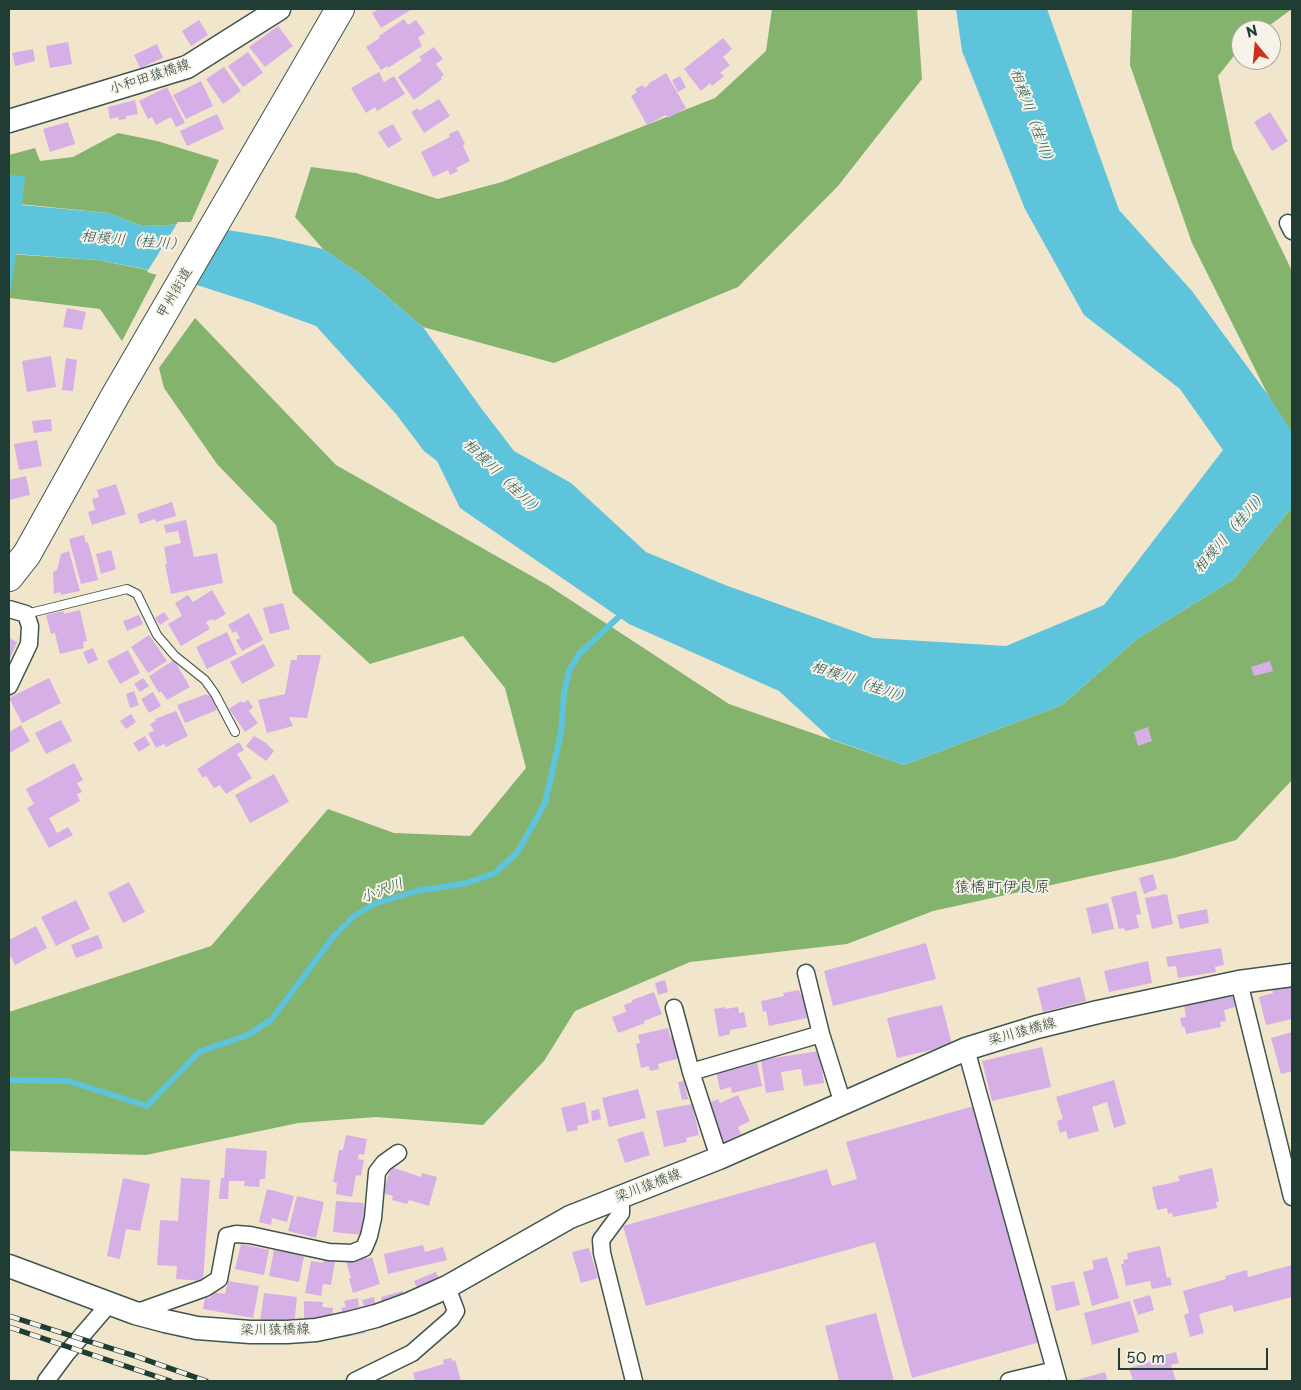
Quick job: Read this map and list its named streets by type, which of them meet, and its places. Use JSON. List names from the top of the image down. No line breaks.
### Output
{"streets":{"highway":["甲州街道"],"main road":["小和田猿橋線","梁川猿橋線"]},"districts":["猿橋町伊良原"],"water":["相模川（桂川）","小沢川"],"scale_bar":"50 m","north":"top"}
